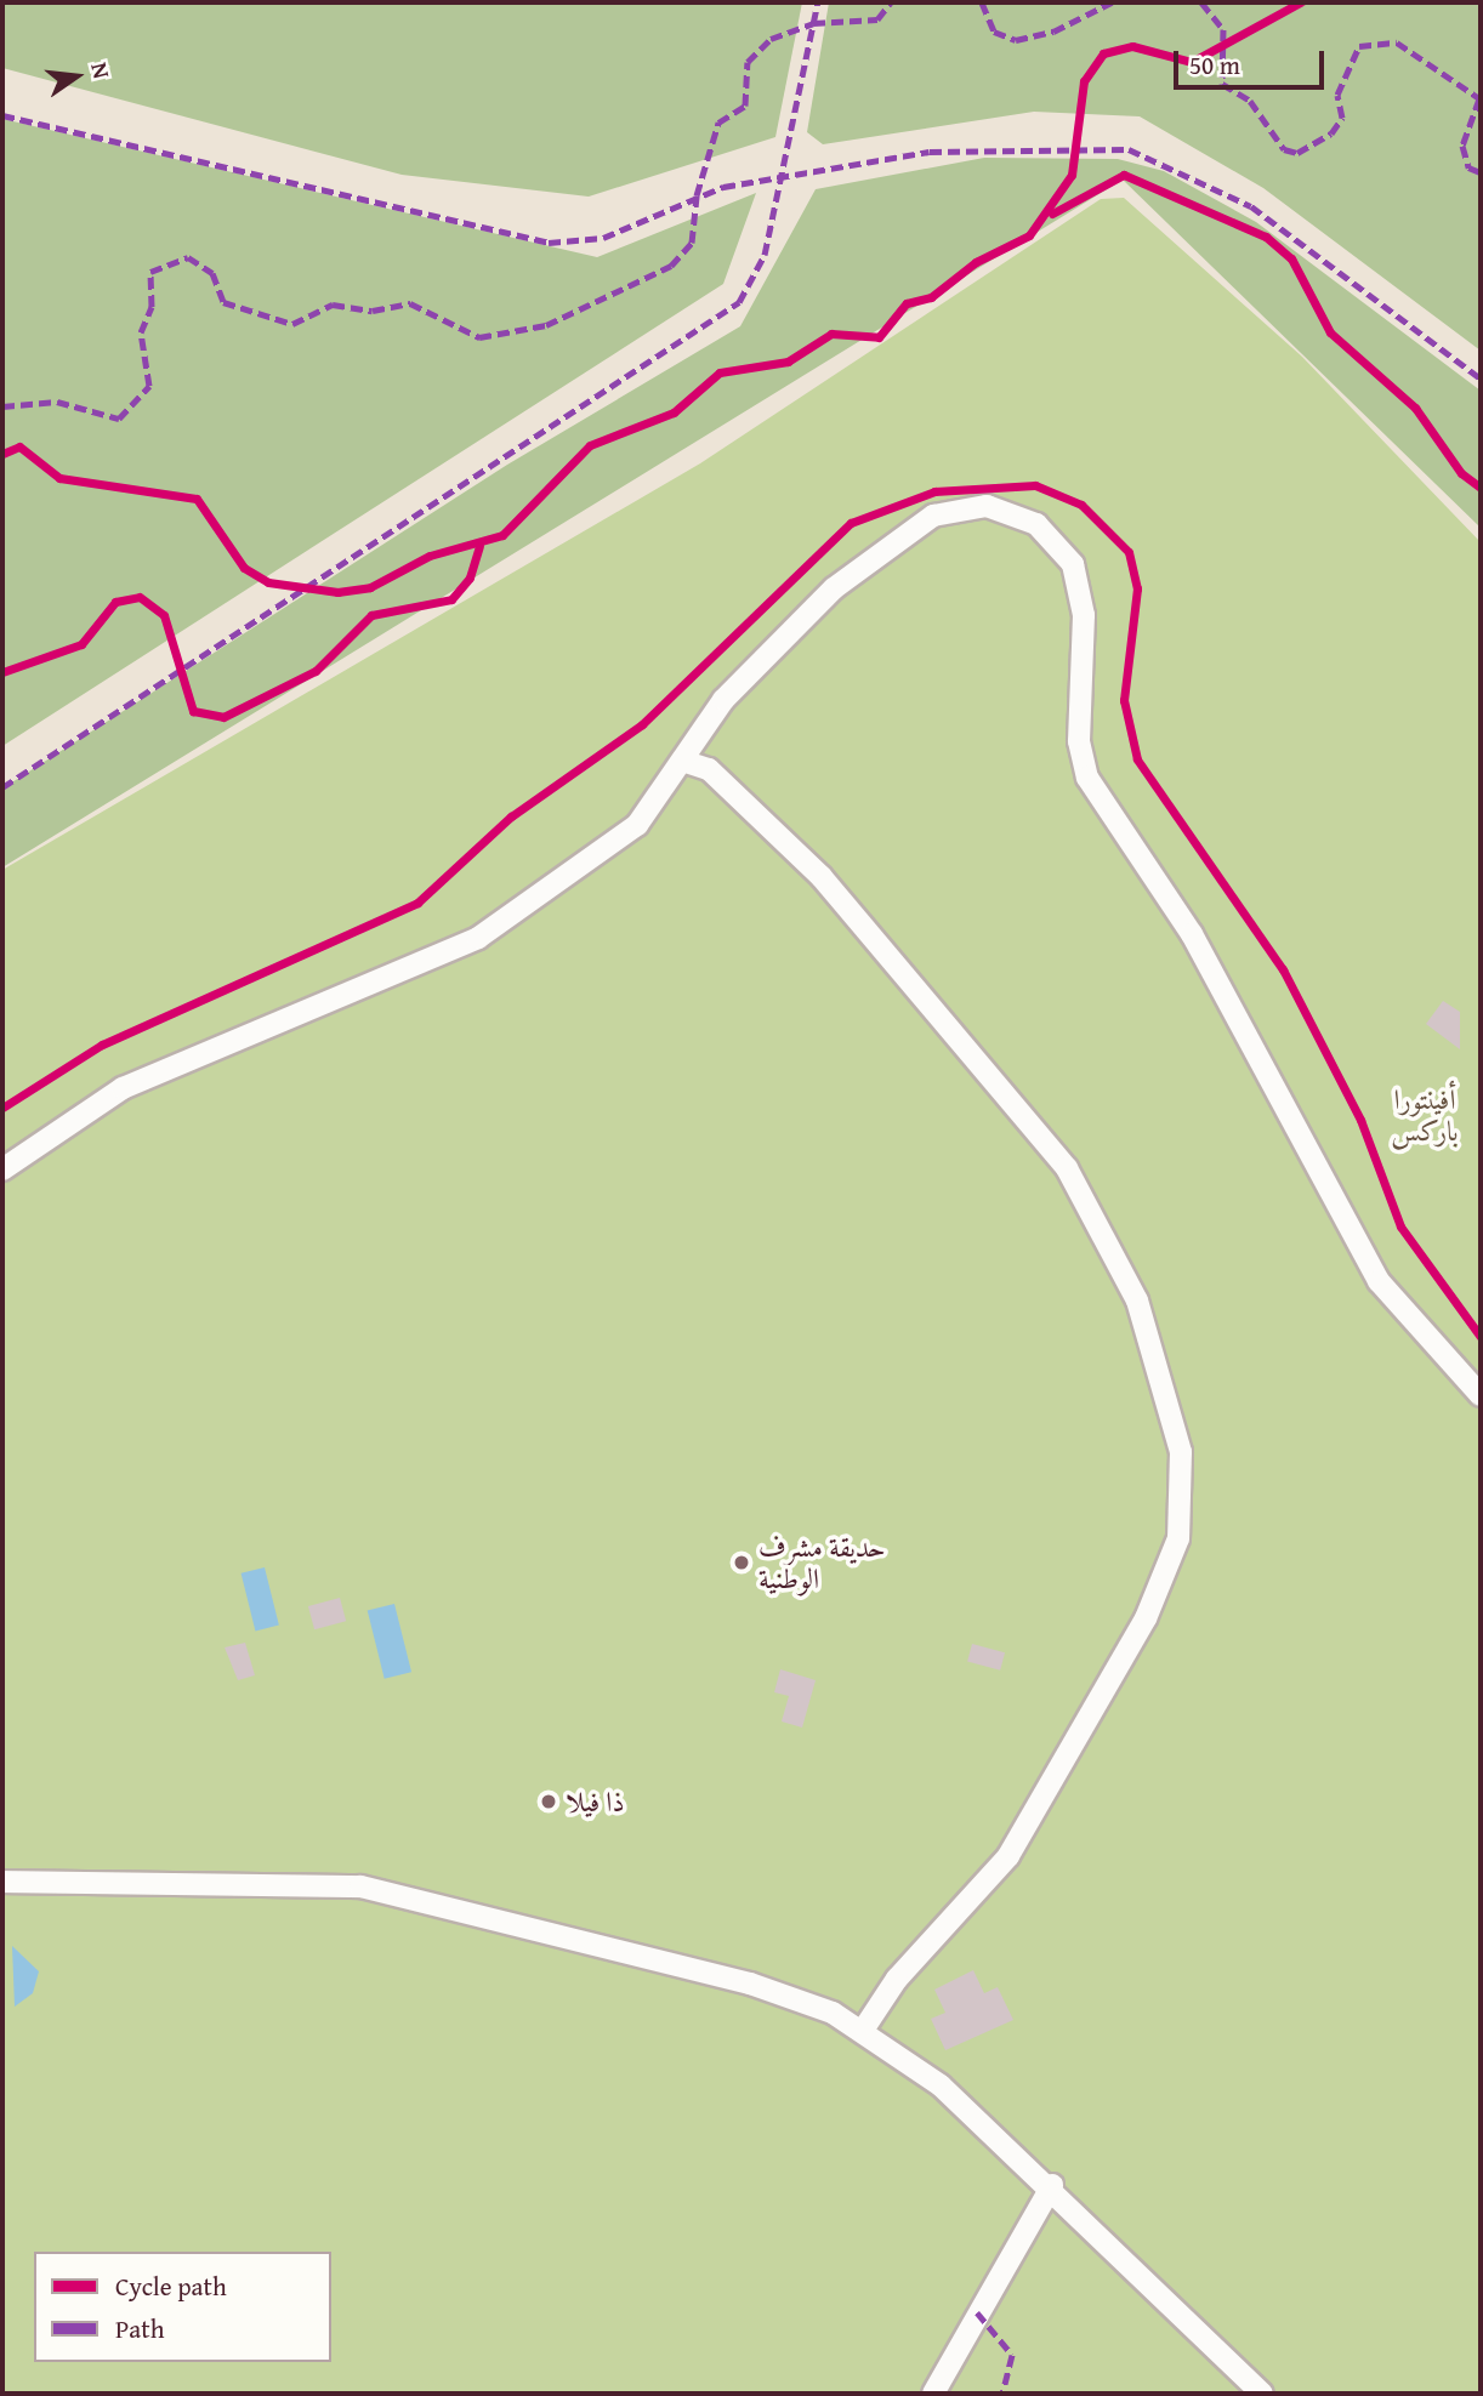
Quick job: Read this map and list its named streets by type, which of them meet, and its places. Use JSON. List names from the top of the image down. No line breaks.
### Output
{"parks":["أفينتورا باركس"],"places":["حديقة مشرف الوطنية","ذا فيلا"],"legend":["Cycle path","Path"],"scale_bar":"50 m","north":"right"}
